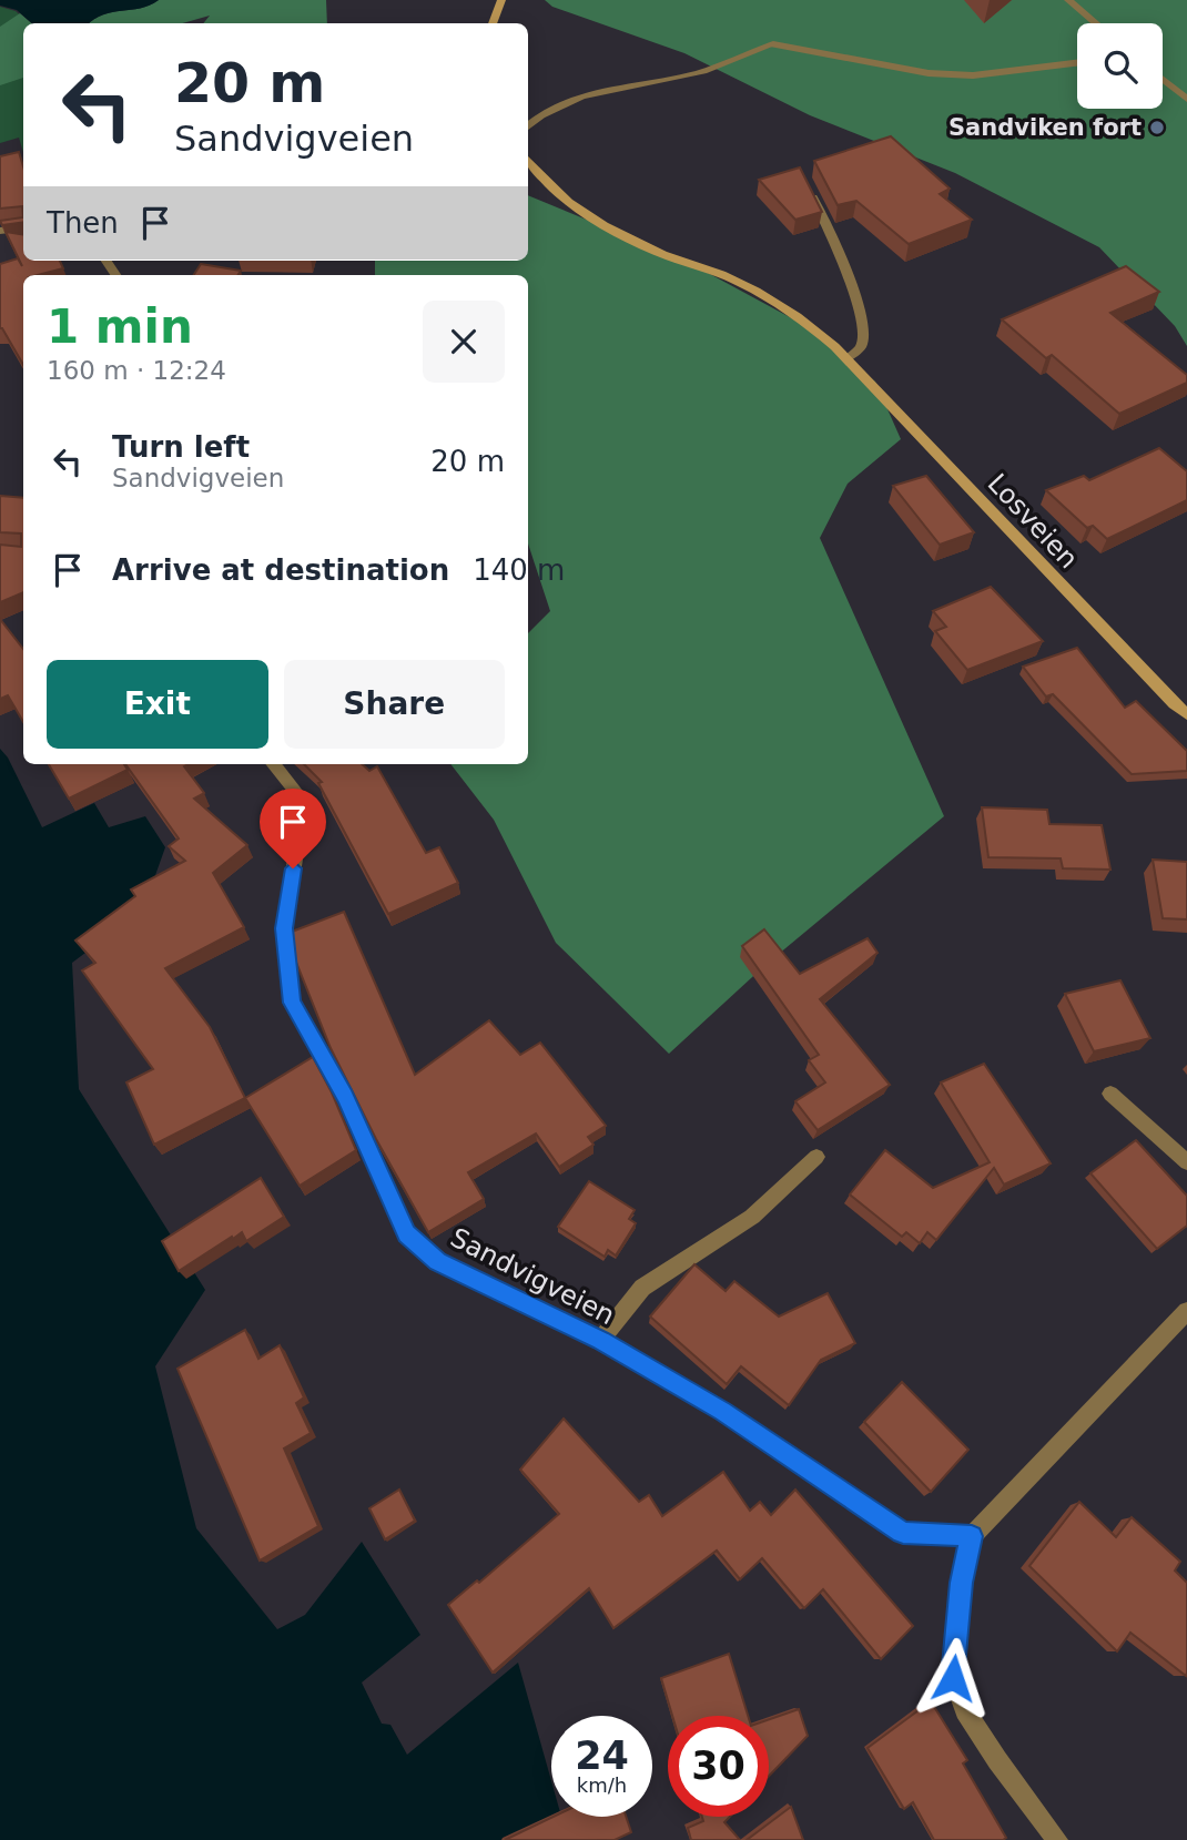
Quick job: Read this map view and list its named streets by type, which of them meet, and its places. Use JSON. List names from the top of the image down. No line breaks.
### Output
{"streets":{"street":["Losveien","Sandvigveien"]},"places":["Sandviken fort"],"page":{"turn":["20 m","Sandvigveien"],"then":"Then","heading":["1 min","160 m · 12:24"],"list":[{"name":"Turn left","note":"Sandvigveien","value":"20 m"},{"name":"Arrive at destination","value":"140 m"}],"buttons":["Exit","Share"],"speed":"24 km/h","limit":"30"}}
